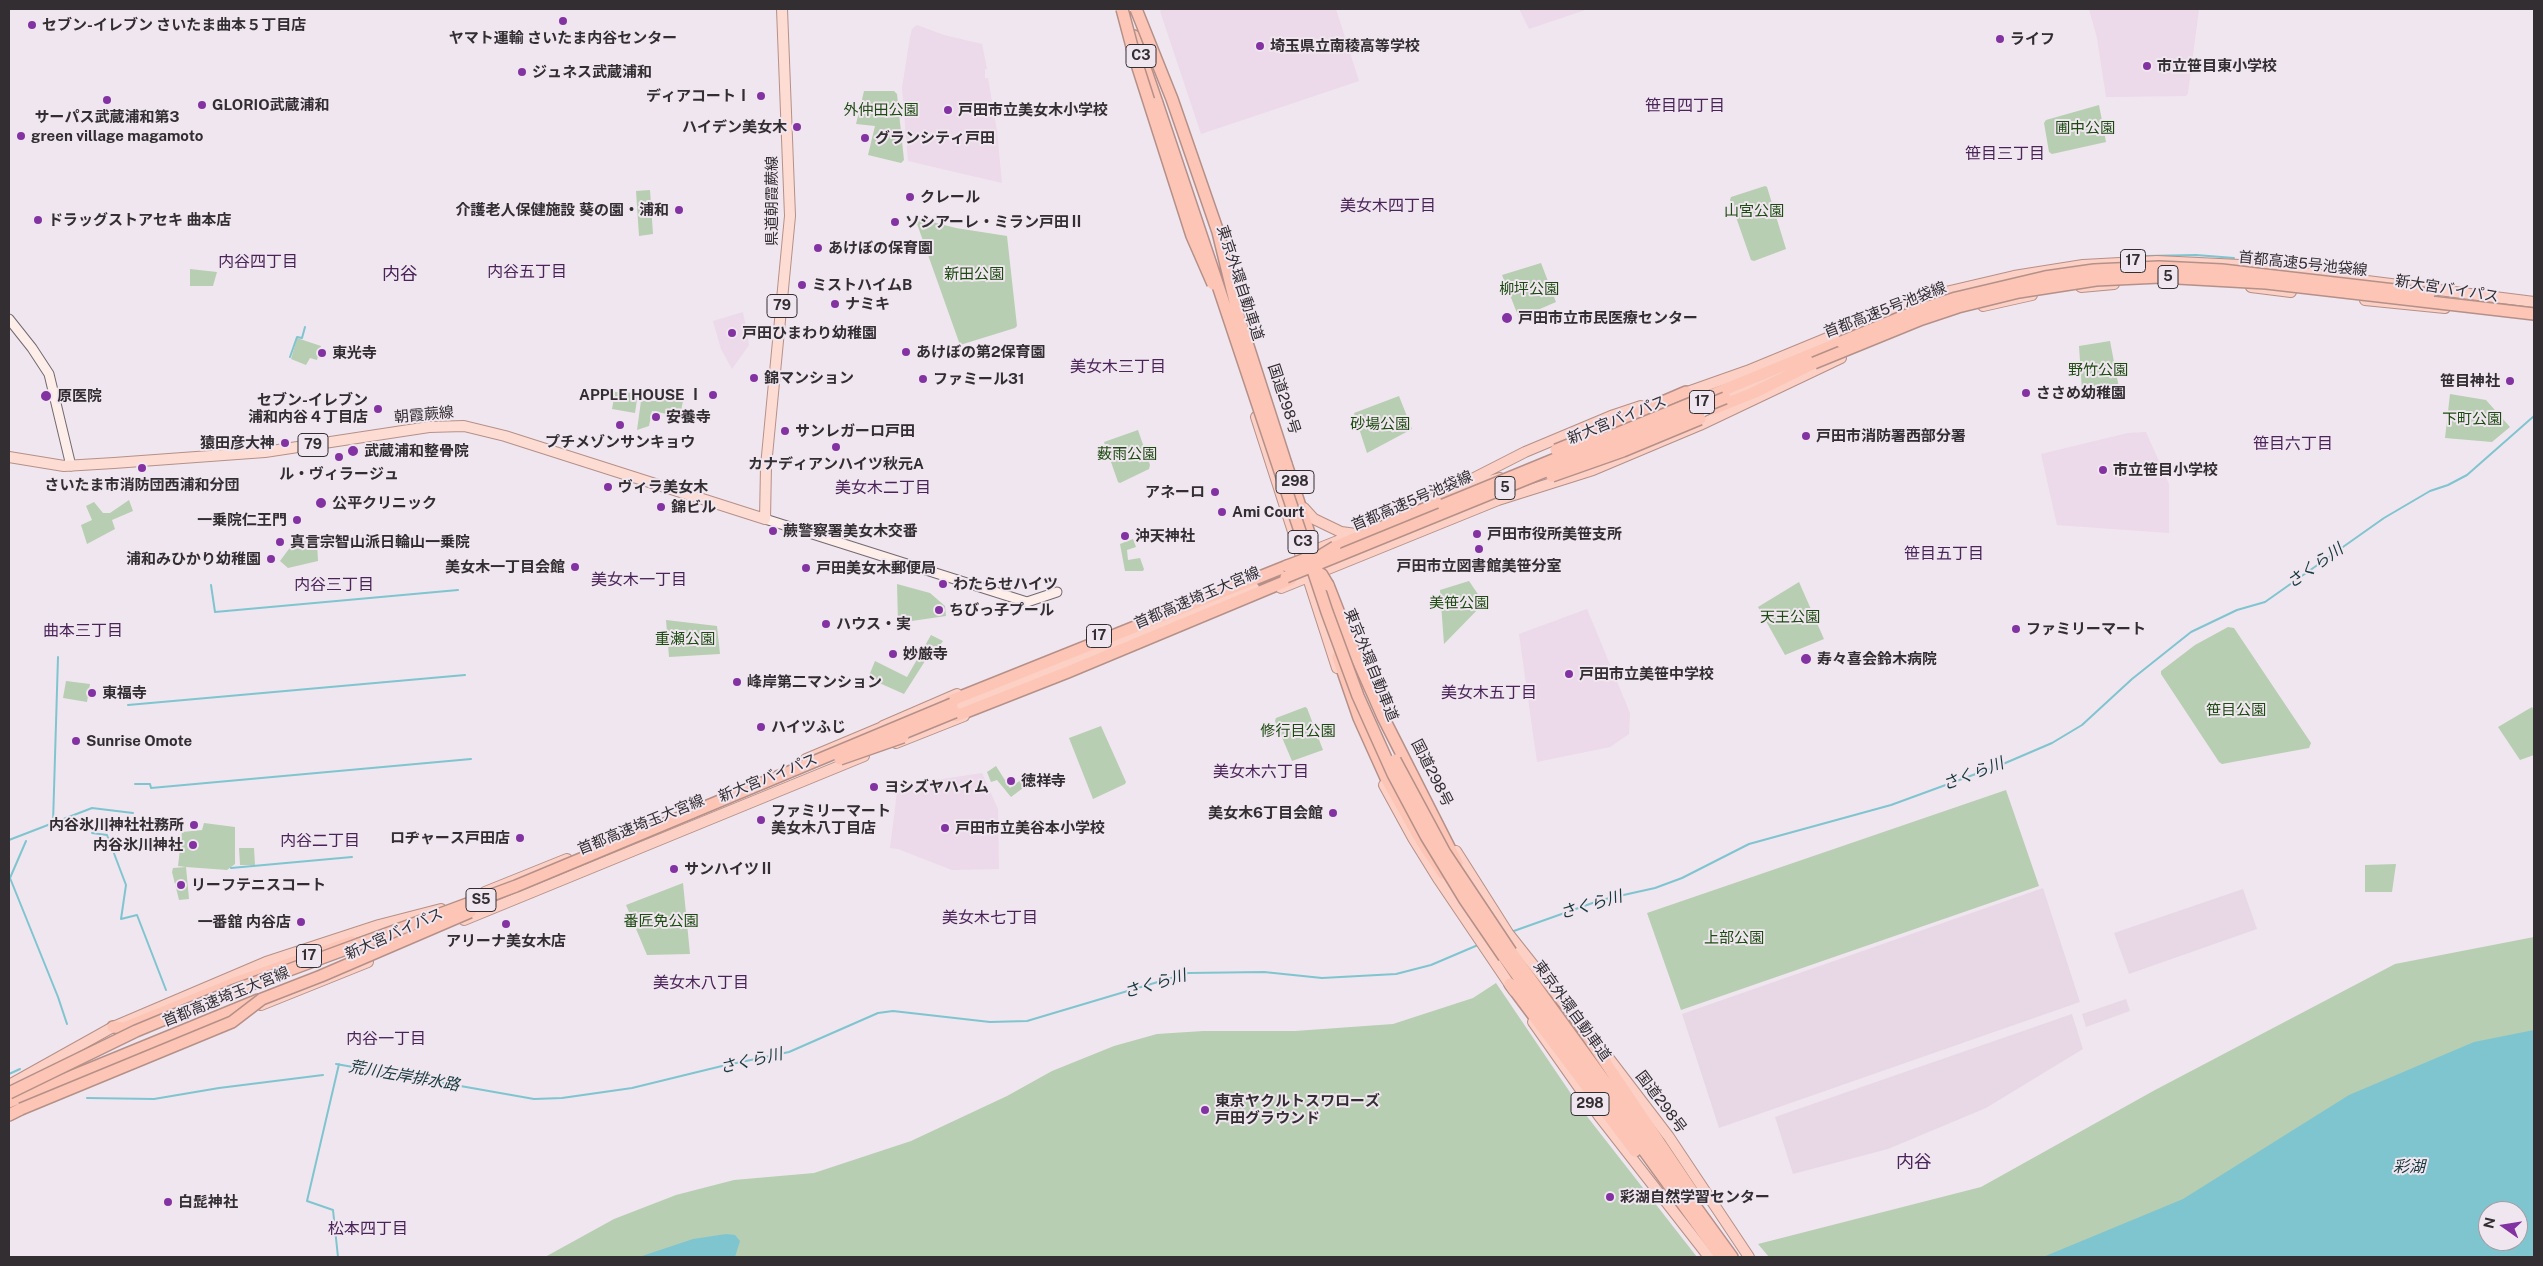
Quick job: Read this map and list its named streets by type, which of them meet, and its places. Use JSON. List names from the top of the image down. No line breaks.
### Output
{"streets":{"highway":["C3","17","首都高速5号池袋線","5","東京外環自動車道","新大宮バイパス","国道298号","298","首都高速埼玉大宮線","S5"],"main road":["県道朝霞蕨線","79","朝霞蕨線"]},"crossings":[["県道朝霞蕨線","朝霞蕨線"],["17","首都高速5号池袋線"],["17","新大宮バイパス"],["17","国道298号"],["17","首都高速埼玉大宮線"],["首都高速5号池袋線","新大宮バイパス"],["首都高速5号池袋線","首都高速埼玉大宮線"],["東京外環自動車道","国道298号"],["新大宮バイパス","首都高速埼玉大宮線"],["首都高速埼玉大宮線","S5"]],"districts":["笹目四丁目","笹目三丁目","美女木四丁目","内谷四丁目","内谷五丁目","内谷","美女木三丁目","笹目六丁目","美女木二丁目","笹目五丁目","美女木一丁目","内谷三丁目","曲本三丁目","美女木五丁目","美女木六丁目","内谷二丁目","美女木七丁目","美女木八丁目","内谷一丁目","内谷","松本四丁目"],"water":["さくら川","荒川左岸排水路","彩湖"],"parks":["外仲田公園","圃中公園","山宮公園","新田公園","柳坪公園","野竹公園","下町公園","砂場公園","薮雨公園","美笹公園","天王公園","重瀬公園","笹目公園","修行目公園","番匠免公園","上部公園"],"places":["ヤマト運輸 さいたま内谷センター","セブン-イレブン さいたま曲本５丁目店","ライフ","埼玉県立南稜高等学校","市立笹目東小学校","ジュネス武蔵浦和","ディアコートⅠ","サーパス武蔵浦和第3","GLORIO武蔵浦和","戸田市立美女木小学校","ハイデン美女木","green village magamoto","グランシティ戸田","クレール","介護老人保健施設 葵の園・浦和","ドラッグストアセキ 曲本店","ソシアーレ・ミラン戸田Ⅱ","あけぼの保育園","ミストハイムB","ナミキ","戸田市立市民医療センター","戸田ひまわり幼稚園","あけぼの第2保育園","東光寺","錦マンション","ファミール31","笹目神社","ささめ幼稚園","APPLE HOUSE Ⅰ","原医院","セブン-イレブン 浦和内谷４丁目店","安養寺","プチメゾンサンキョウ","サンレガーロ戸田","戸田市消防署西部分署","猿田彦大神","カナディアンハイツ秋元A","武蔵浦和整骨院","ル・ヴィラージュ","さいたま市消防団西浦和分団","市立笹目小学校","ヴィラ美女木","アネーロ","公平クリニック","錦ビル","Ami Court","一乗院仁王門","蕨警察署美女木交番","戸田市役所美笹支所","沖天神社","真言宗智山派日輪山一乗院","戸田市立図書館美笹分室","浦和みひかり幼稚園","美女木一丁目会館","戸田美女木郵便局","わたらせハイツ","ちびっ子プール","ハウス・実","ファミリーマート","妙厳寺","寿々喜会鈴木病院","戸田市立美笹中学校","峰岸第二マンション","東福寺","ハイツふじ","Sunrise Omote","徳祥寺","ヨシズヤハイム","美女木6丁目会館","ファミリーマート 美女木八丁目店","内谷氷川神社社務所","戸田市立美谷本小学校","ロヂャース戸田店","内谷氷川神社","サンハイツⅡ","リーフテニスコート","一番舘 内谷店","アリーナ美女木店","東京ヤクルトスワローズ 戸田グラウンド","彩湖自然学習センター","白髭神社"],"north":"left"}
